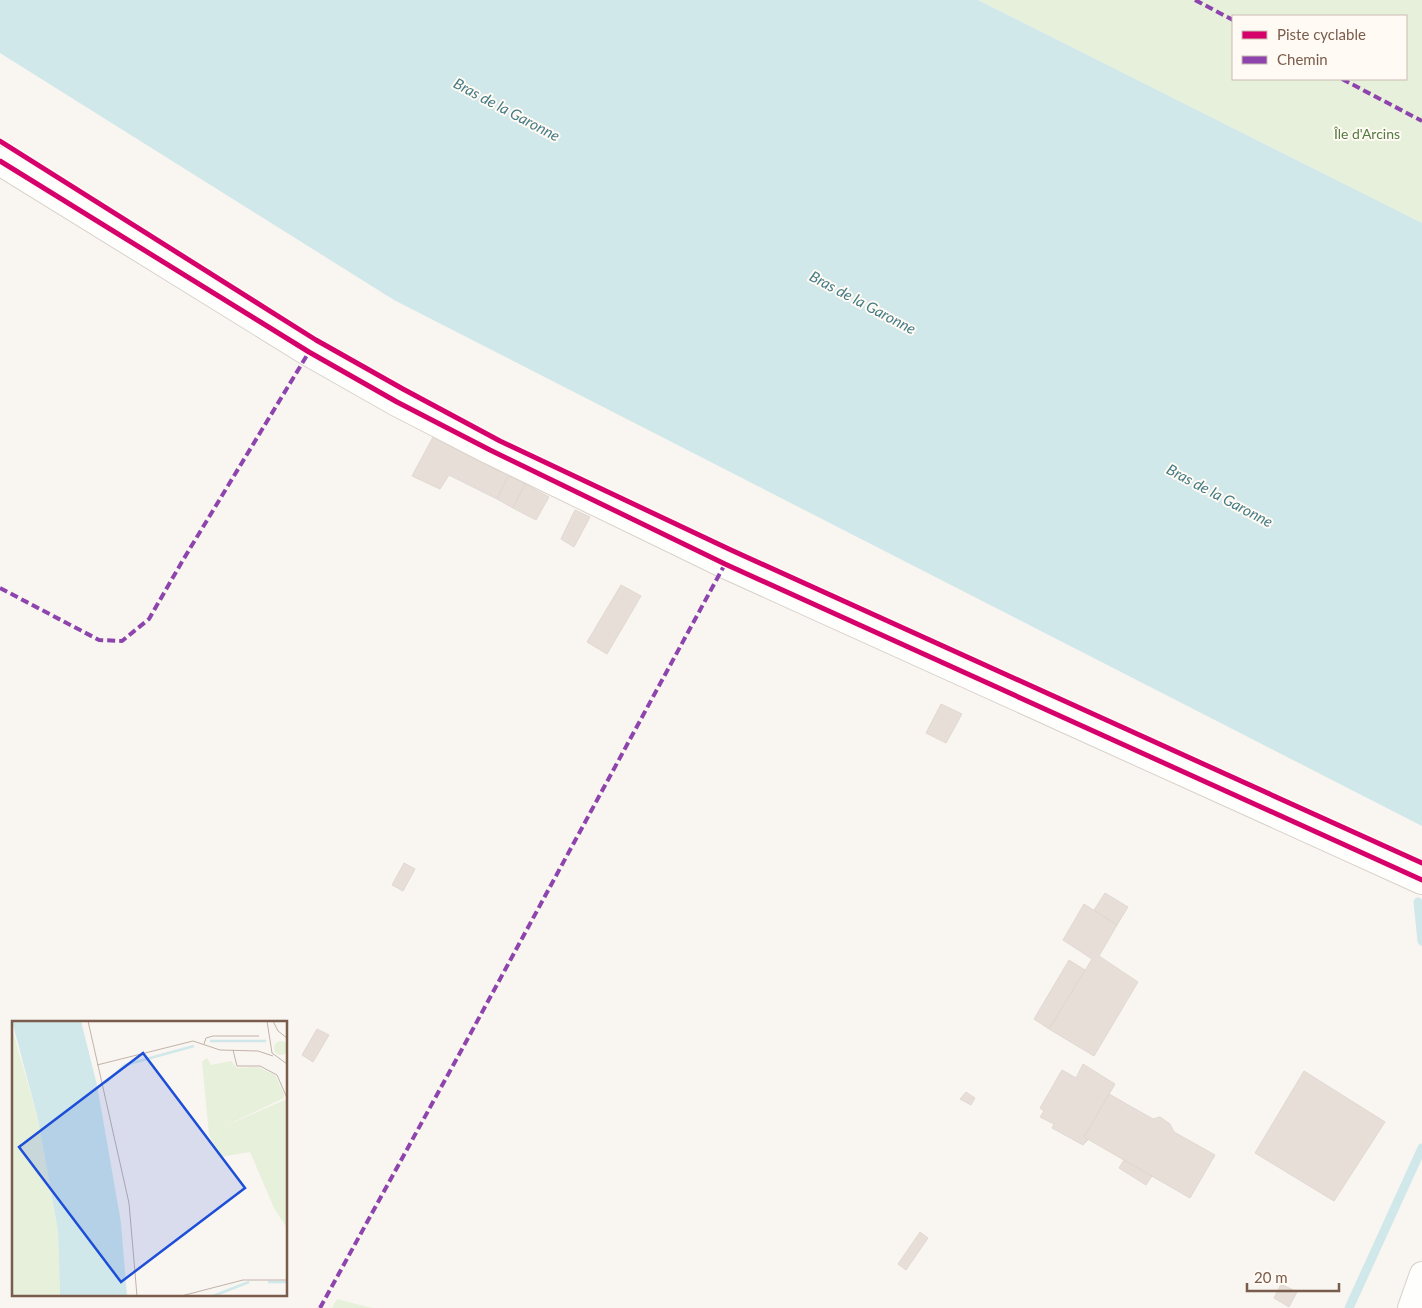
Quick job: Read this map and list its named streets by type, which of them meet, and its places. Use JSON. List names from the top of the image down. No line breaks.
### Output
{"water":["Bras de la Garonne"],"parks":["Île d'Arcins"],"legend":["Piste cyclable","Chemin"],"scale_bar":"20 m"}
